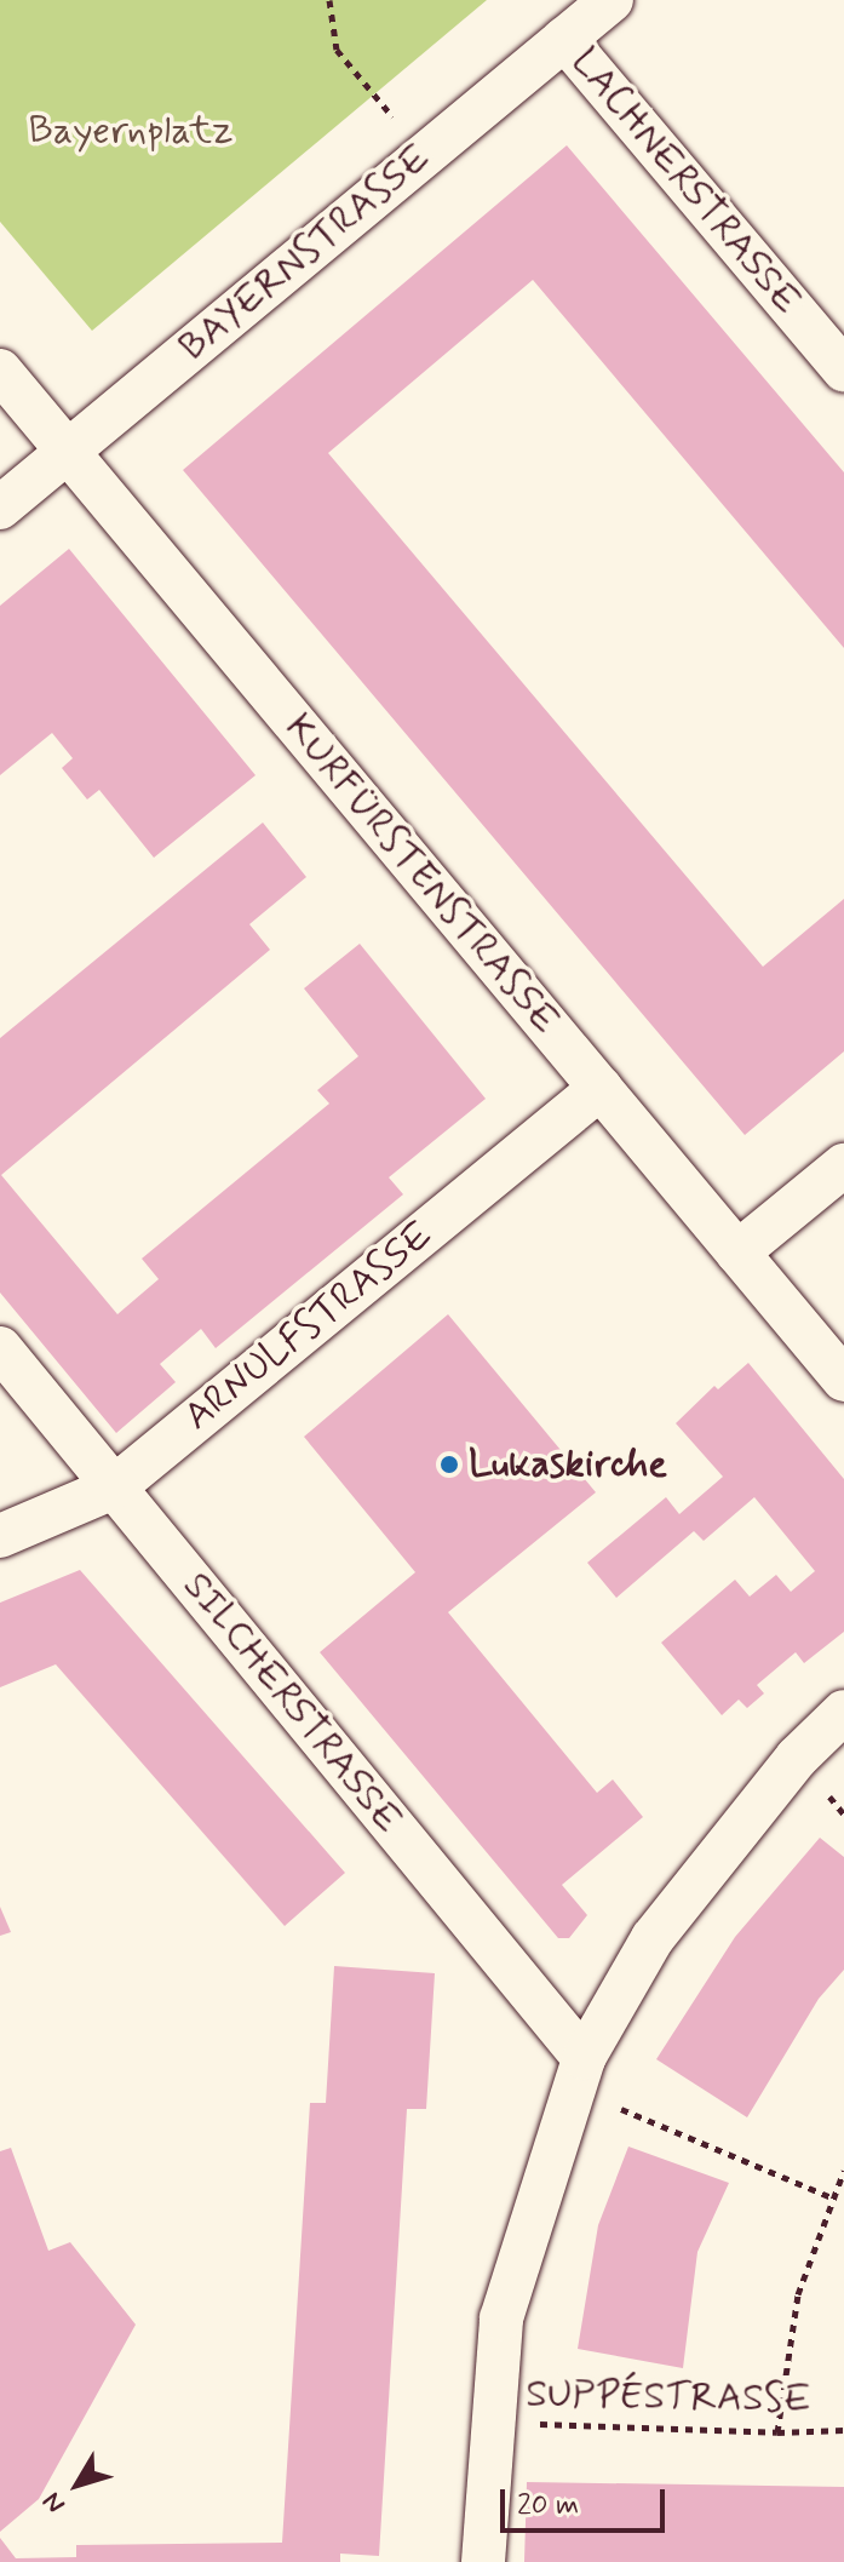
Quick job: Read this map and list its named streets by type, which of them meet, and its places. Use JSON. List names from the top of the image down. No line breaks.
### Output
{"streets":{"street":["LACHNERSTRASSE","BAYERNSTRASSE","KURFÜRSTENSTRASSE","ARNULFSTRASSE","SILCHERSTRASSE"],"path":["SUPPÉSTRASSE"]},"crossings":[["LACHNERSTRASSE","BAYERNSTRASSE"],["BAYERNSTRASSE","KURFÜRSTENSTRASSE"],["KURFÜRSTENSTRASSE","ARNULFSTRASSE"],["ARNULFSTRASSE","SILCHERSTRASSE"]],"parks":["Bayernplatz"],"places":["Lukaskirche"],"scale_bar":"20 m","north":"bottom left"}
